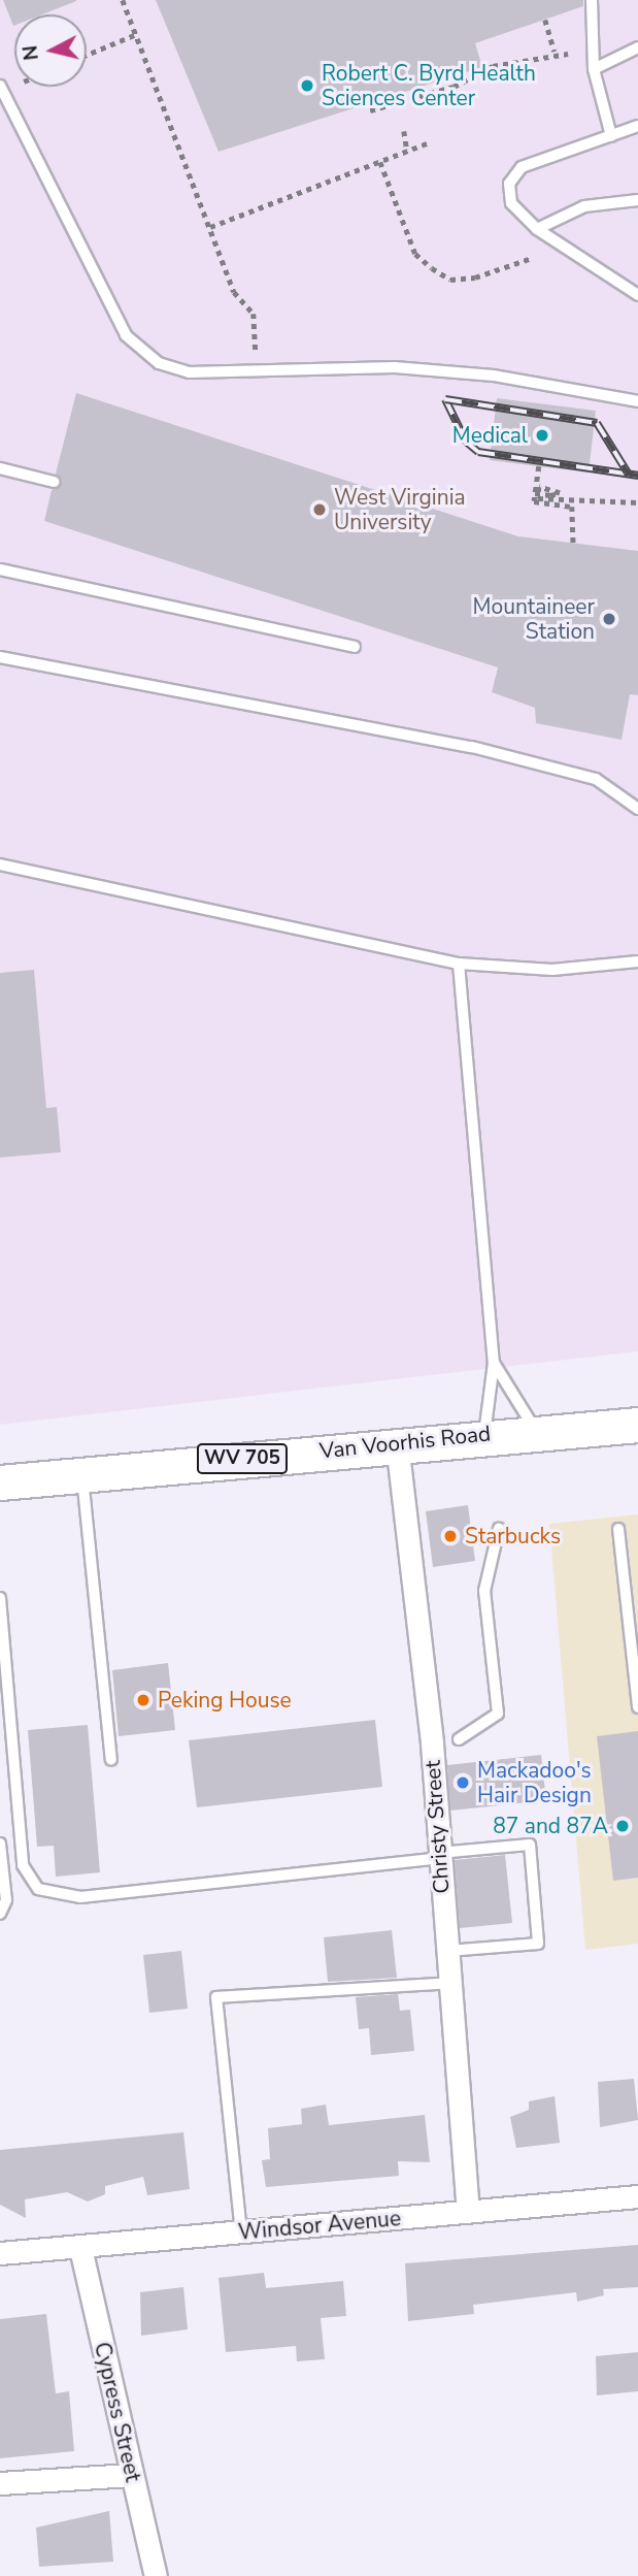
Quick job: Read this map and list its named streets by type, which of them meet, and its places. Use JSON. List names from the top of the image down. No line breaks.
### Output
{"streets":{"main road":["Van Voorhis Road","WV 705"],"street":["Christy Street","Windsor Avenue","Cypress Street"]},"crossings":[["Van Voorhis Road","Christy Street"],["Christy Street","Windsor Avenue"],["Windsor Avenue","Cypress Street"]],"places":["Robert C. Byrd Health Sciences Center","Medical","West Virginia University","Mountaineer Station","Starbucks","Peking House","Mackadoo's Hair Design","87 and 87A"],"north":"left"}
